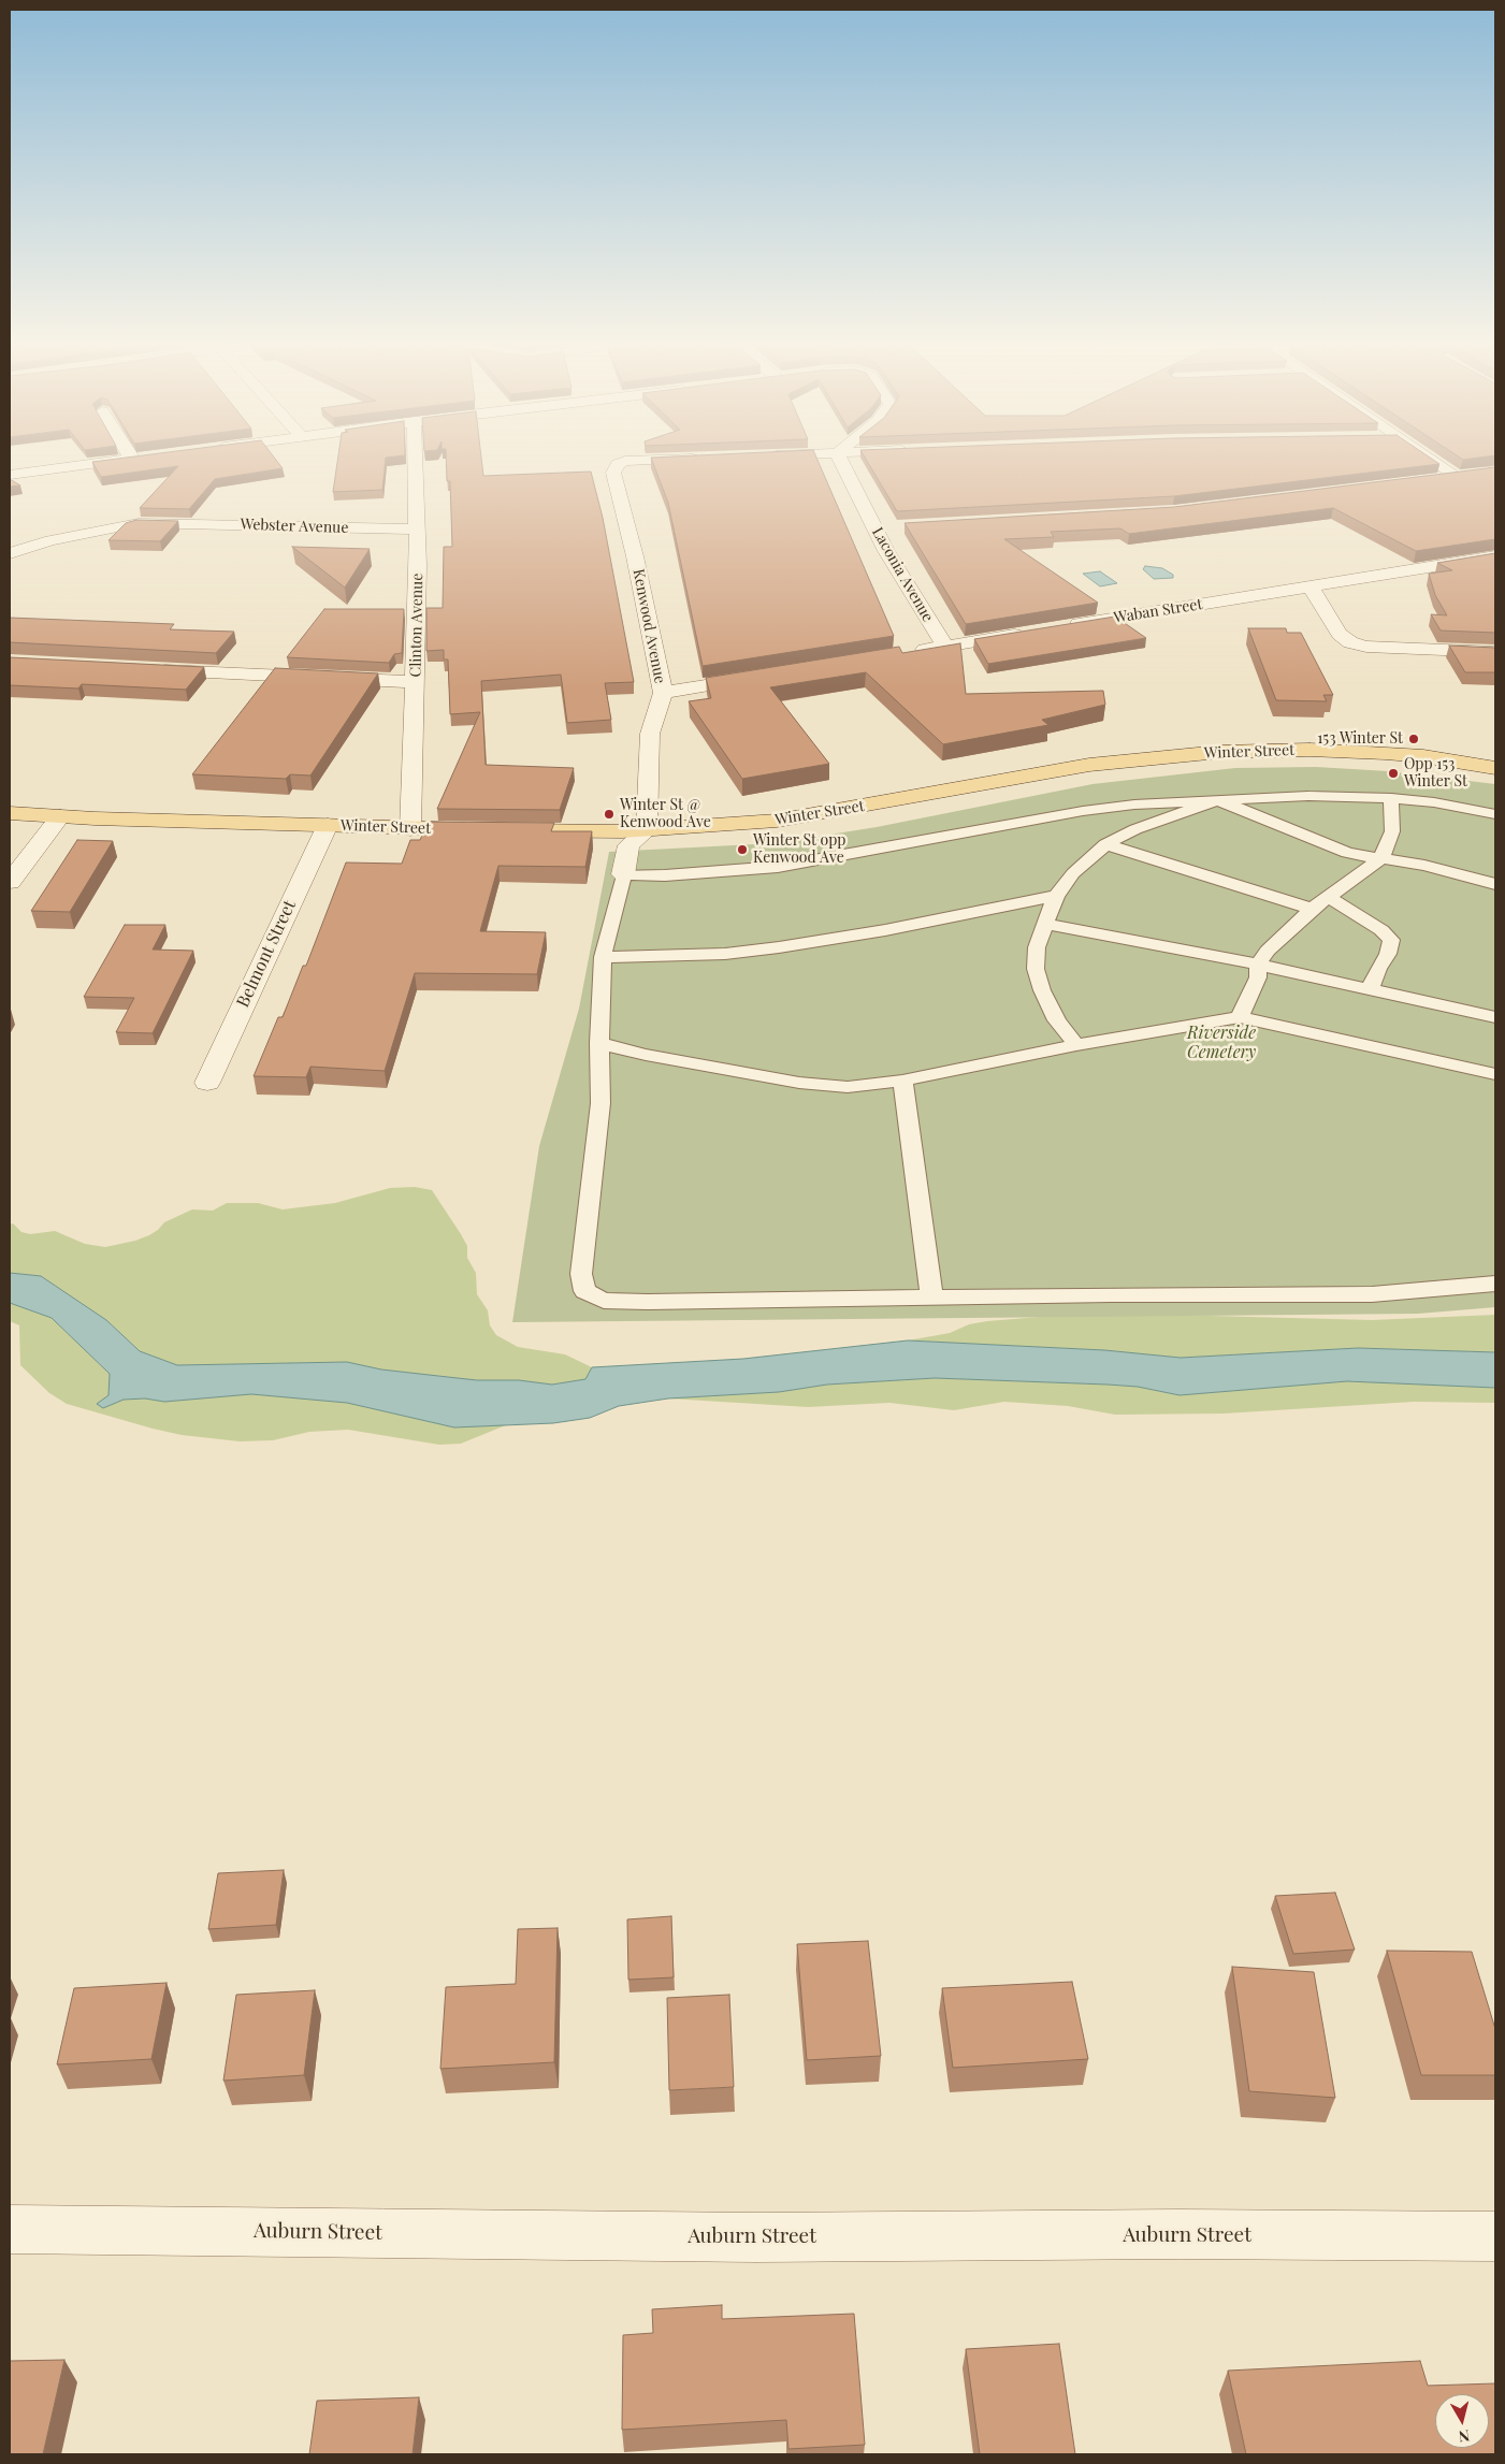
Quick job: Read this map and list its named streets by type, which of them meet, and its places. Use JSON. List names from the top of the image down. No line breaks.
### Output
{"streets":{"main road":["Winter Street"],"street":["Webster Avenue","Laconia Avenue","Waban Street","Clinton Avenue","Kenwood Avenue","Belmont Street","Auburn Street"]},"crossings":[["Webster Avenue","Clinton Avenue"],["Clinton Avenue","Winter Street"],["Kenwood Avenue","Winter Street"],["Winter Street","Belmont Street"]],"parks":["Riverside Cemetery"],"places":["153 Winter St","Opp 153 Winter St","Winter St @ Kenwood Ave","Winter St opp Kenwood Ave"],"north":"bottom"}
